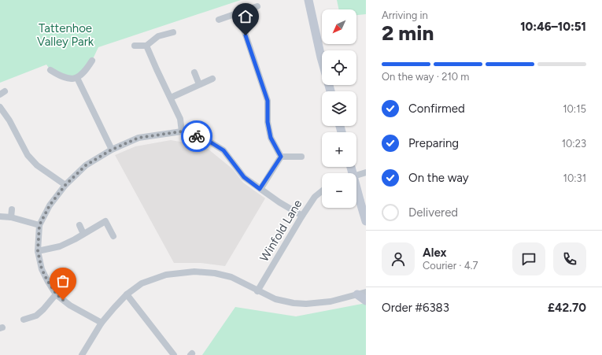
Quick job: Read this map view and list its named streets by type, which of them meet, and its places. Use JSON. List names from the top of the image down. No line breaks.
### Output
{"streets":{"street":["Winfold Lane"]},"parks":["Tattenhoe Valley Park"],"north":"bottom left","page":{"heading":["2 min","Arriving in","10:46–10:51"],"panel":["Alex","Courier · 4.7","Order #6383","£42.70"],"map_buttons":["+","−"],"bar":"On the way · 210 m","list":[["Confirmed","10:15"],["Preparing","10:23"],["On the way","10:31"],"Delivered"]}}
